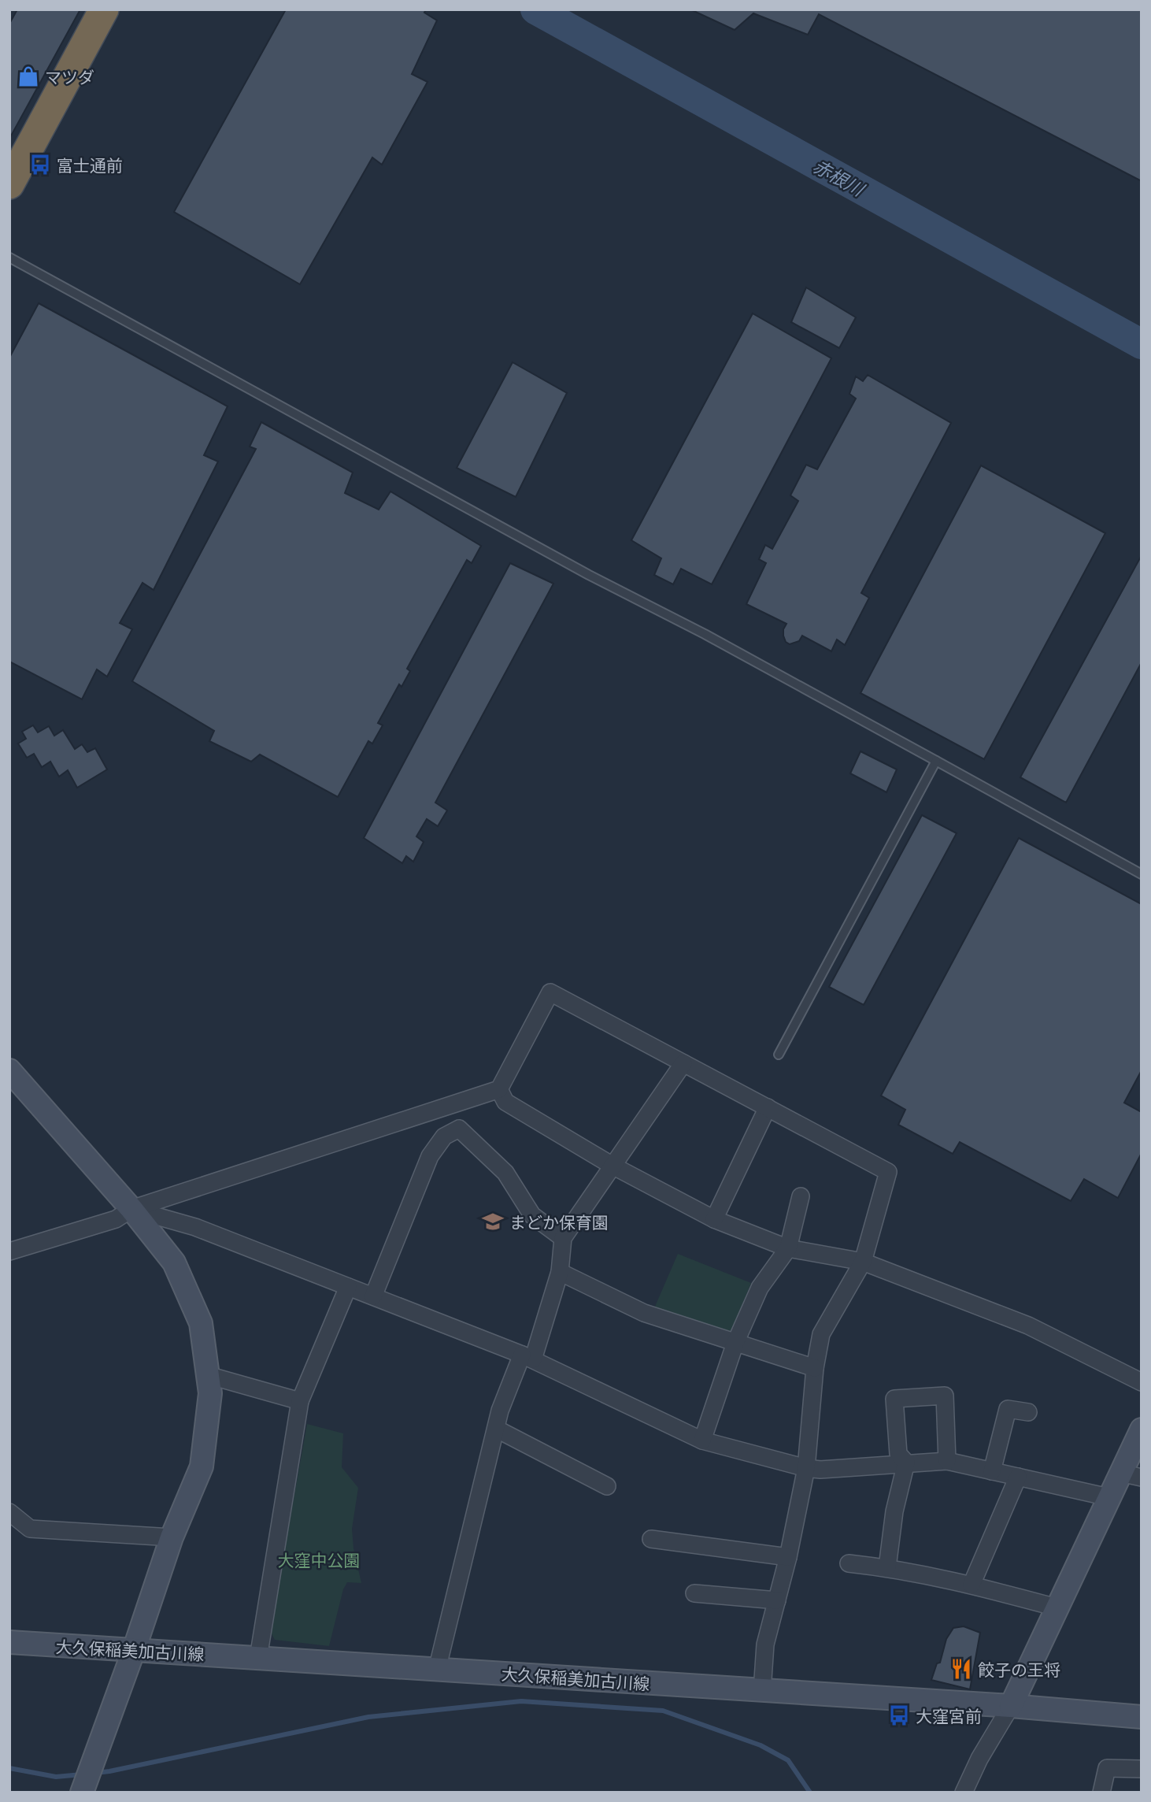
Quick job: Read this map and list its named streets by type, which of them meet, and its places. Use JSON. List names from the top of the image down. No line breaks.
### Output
{"streets":{"main road":["大久保稲美加古川線"]},"water":["赤根川"],"parks":["大窪中公園"],"places":{"shop":["マツダ"],"bus stop":["富士通前","大窪宮前"],"school or university":["まどか保育園"],"restaurant":["餃子の王将"]}}
